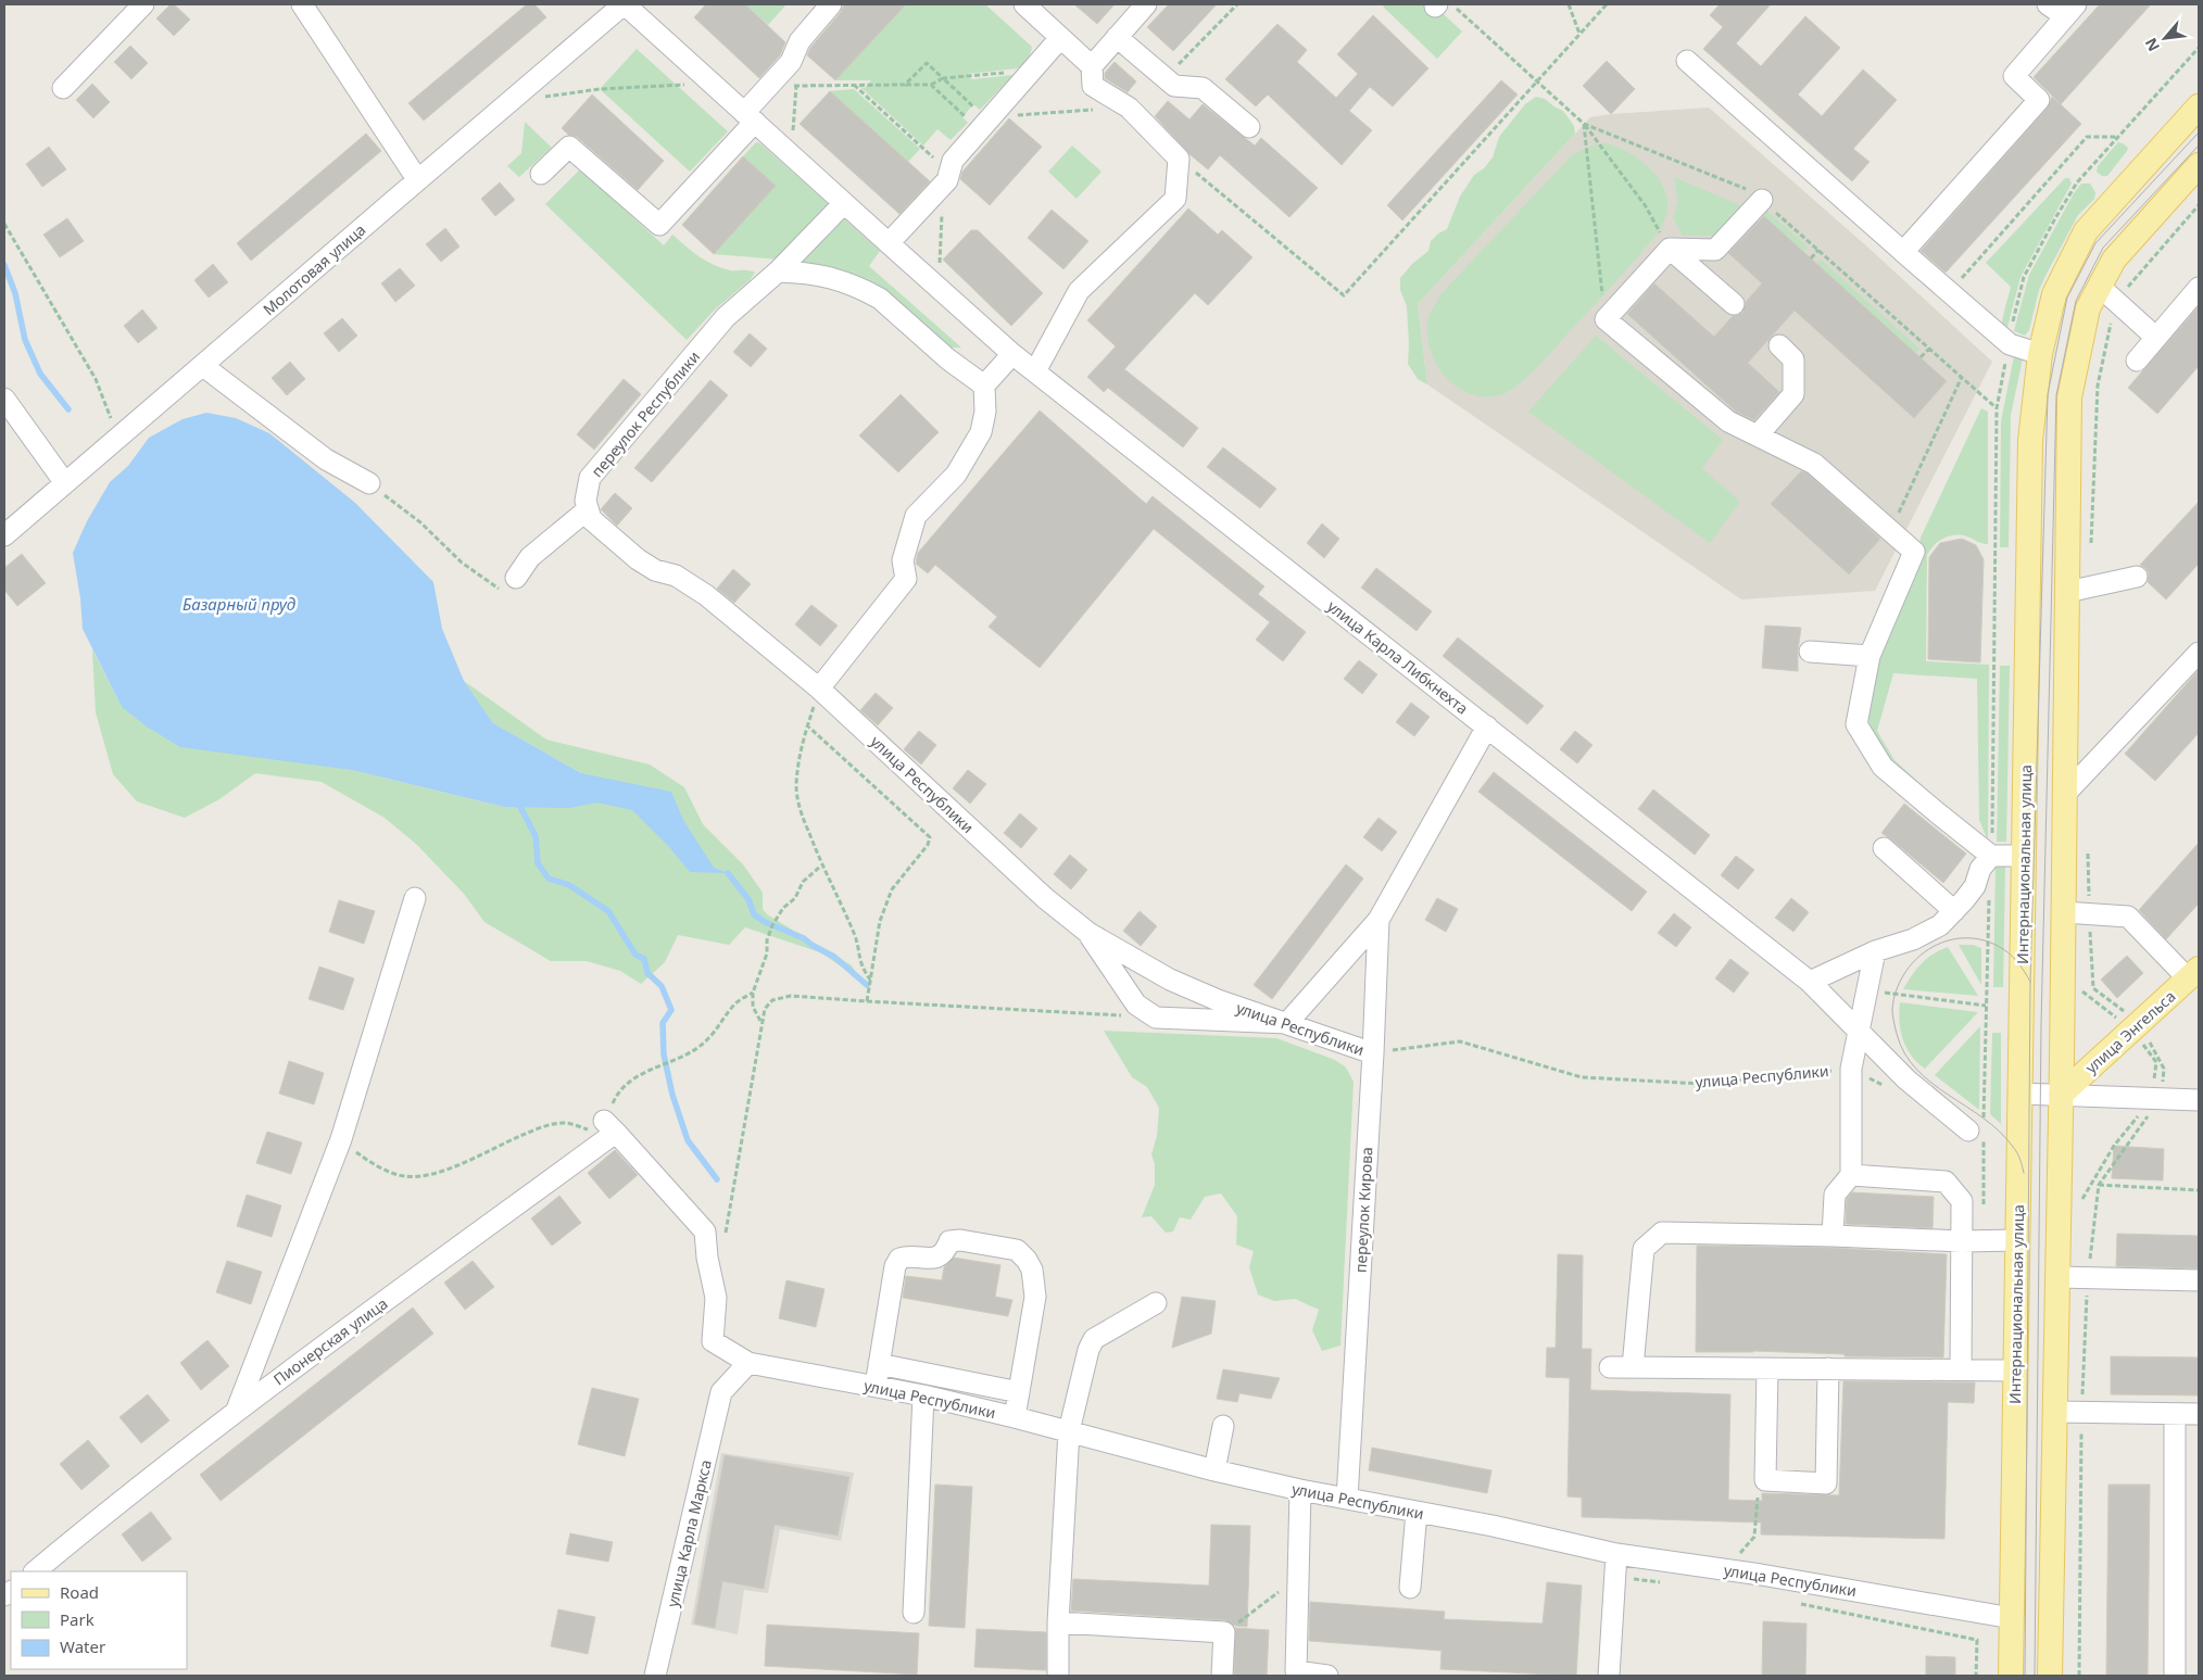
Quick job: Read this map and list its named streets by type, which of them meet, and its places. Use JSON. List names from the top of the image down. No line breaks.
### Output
{"streets":{"main road":["Интернациональная улица","улица Энгельса"],"street":["Молотовая улица","переулок Республики","улица Карла Либкнехта","улица Республики","переулок Кирова","Пионерская улица","улица Карла Маркса"]},"crossings":[["Молотовая улица","улица Карла Либкнехта"],["переулок Республики","улица Карла Либкнехта"],["переулок Республики","улица Республики"],["улица Карла Либкнехта","переулок Кирова"],["улица Республики","Интернациональная улица"],["улица Республики","переулок Кирова"],["улица Республики","улица Карла Маркса"]],"water":["Базарный пруд"],"legend":["Road","Park","Water"],"north":"bottom left"}
